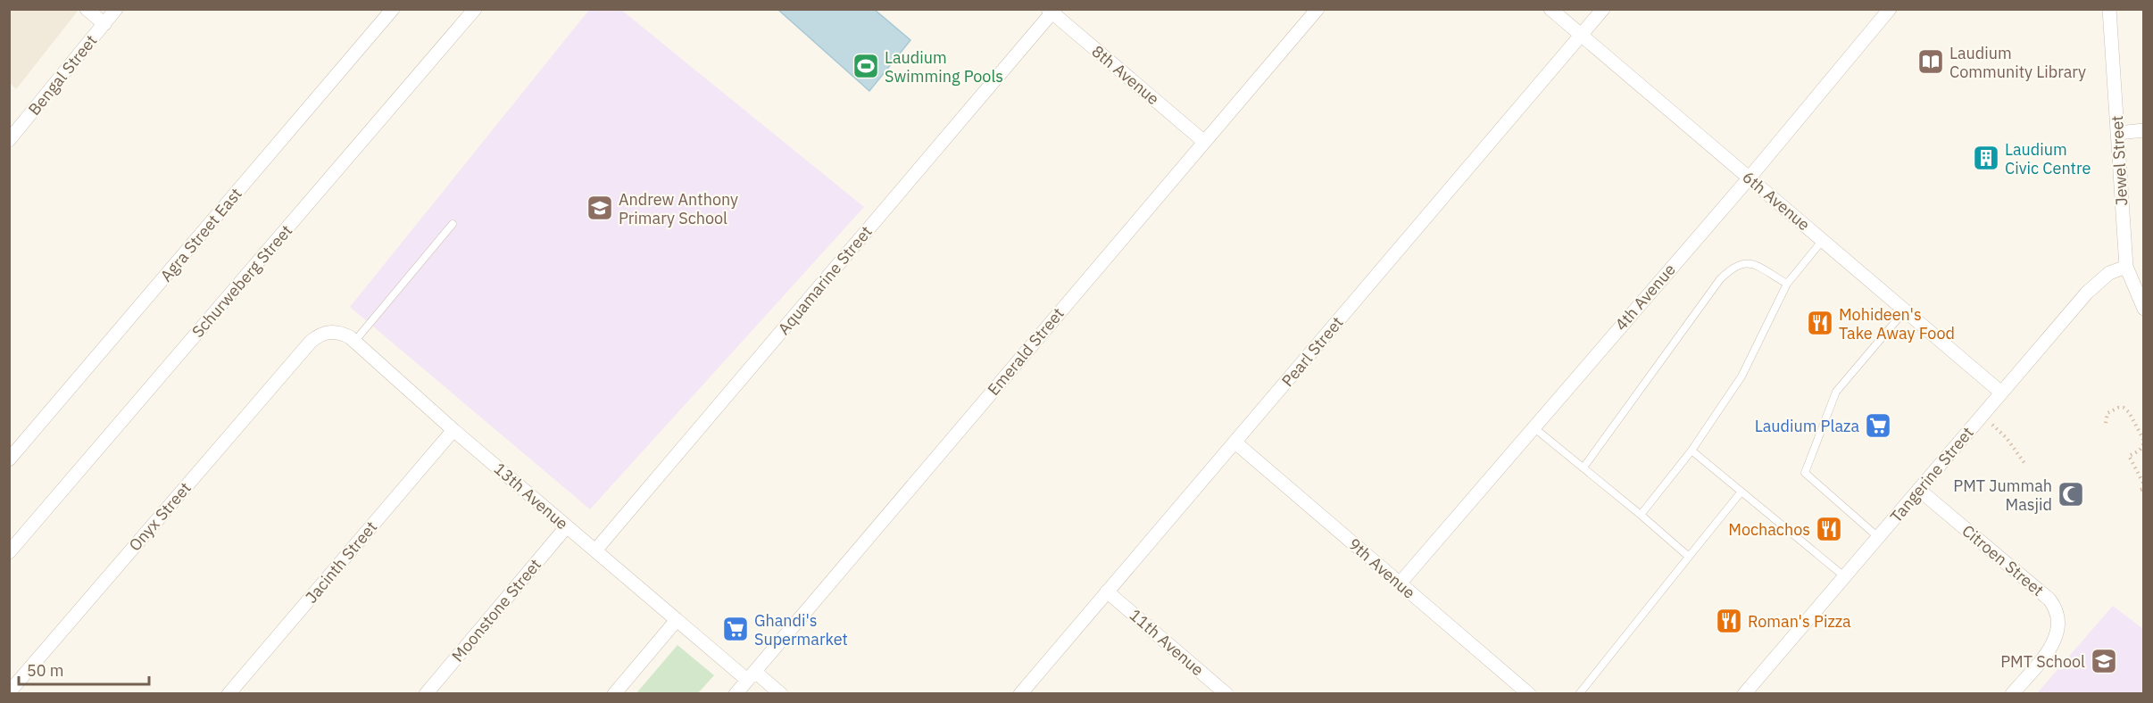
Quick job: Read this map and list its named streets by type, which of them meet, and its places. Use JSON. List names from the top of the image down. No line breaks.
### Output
{"streets":{"street":["Bengal Street","8th Avenue","Jewel Street","6th Avenue","Agra Street East","Aquamarine Street","Schurweberg Street","4th Avenue","Emerald Street","Pearl Street","Tangerine Street","13th Avenue","Onyx Street","Citroen Street","Jacinth Street","9th Avenue","Moonstone Street","11th Avenue"]},"crossings":[["8th Avenue","Aquamarine Street"],["8th Avenue","Emerald Street"],["Jewel Street","Tangerine Street"],["6th Avenue","4th Avenue"],["6th Avenue","Pearl Street"],["6th Avenue","Tangerine Street"],["Aquamarine Street","13th Avenue"],["4th Avenue","9th Avenue"],["Emerald Street","13th Avenue"],["Pearl Street","9th Avenue"],["Pearl Street","11th Avenue"],["Tangerine Street","Citroen Street"],["13th Avenue","Onyx Street"],["13th Avenue","Jacinth Street"],["13th Avenue","Moonstone Street"]],"places":{"library":["Laudium Community Library"],"sports":["Laudium Swimming Pools"],"building":["Laudium Civic Centre"],"school or university":["Andrew Anthony Primary School","PMT School"],"restaurant":["Mohideen's Take Away Food","Mochachos","Roman's Pizza"],"supermarket":["Laudium Plaza","Ghandi's Supermarket"],"mosque":["PMT Jummah Masjid"]},"scale_bar":"50 m"}
